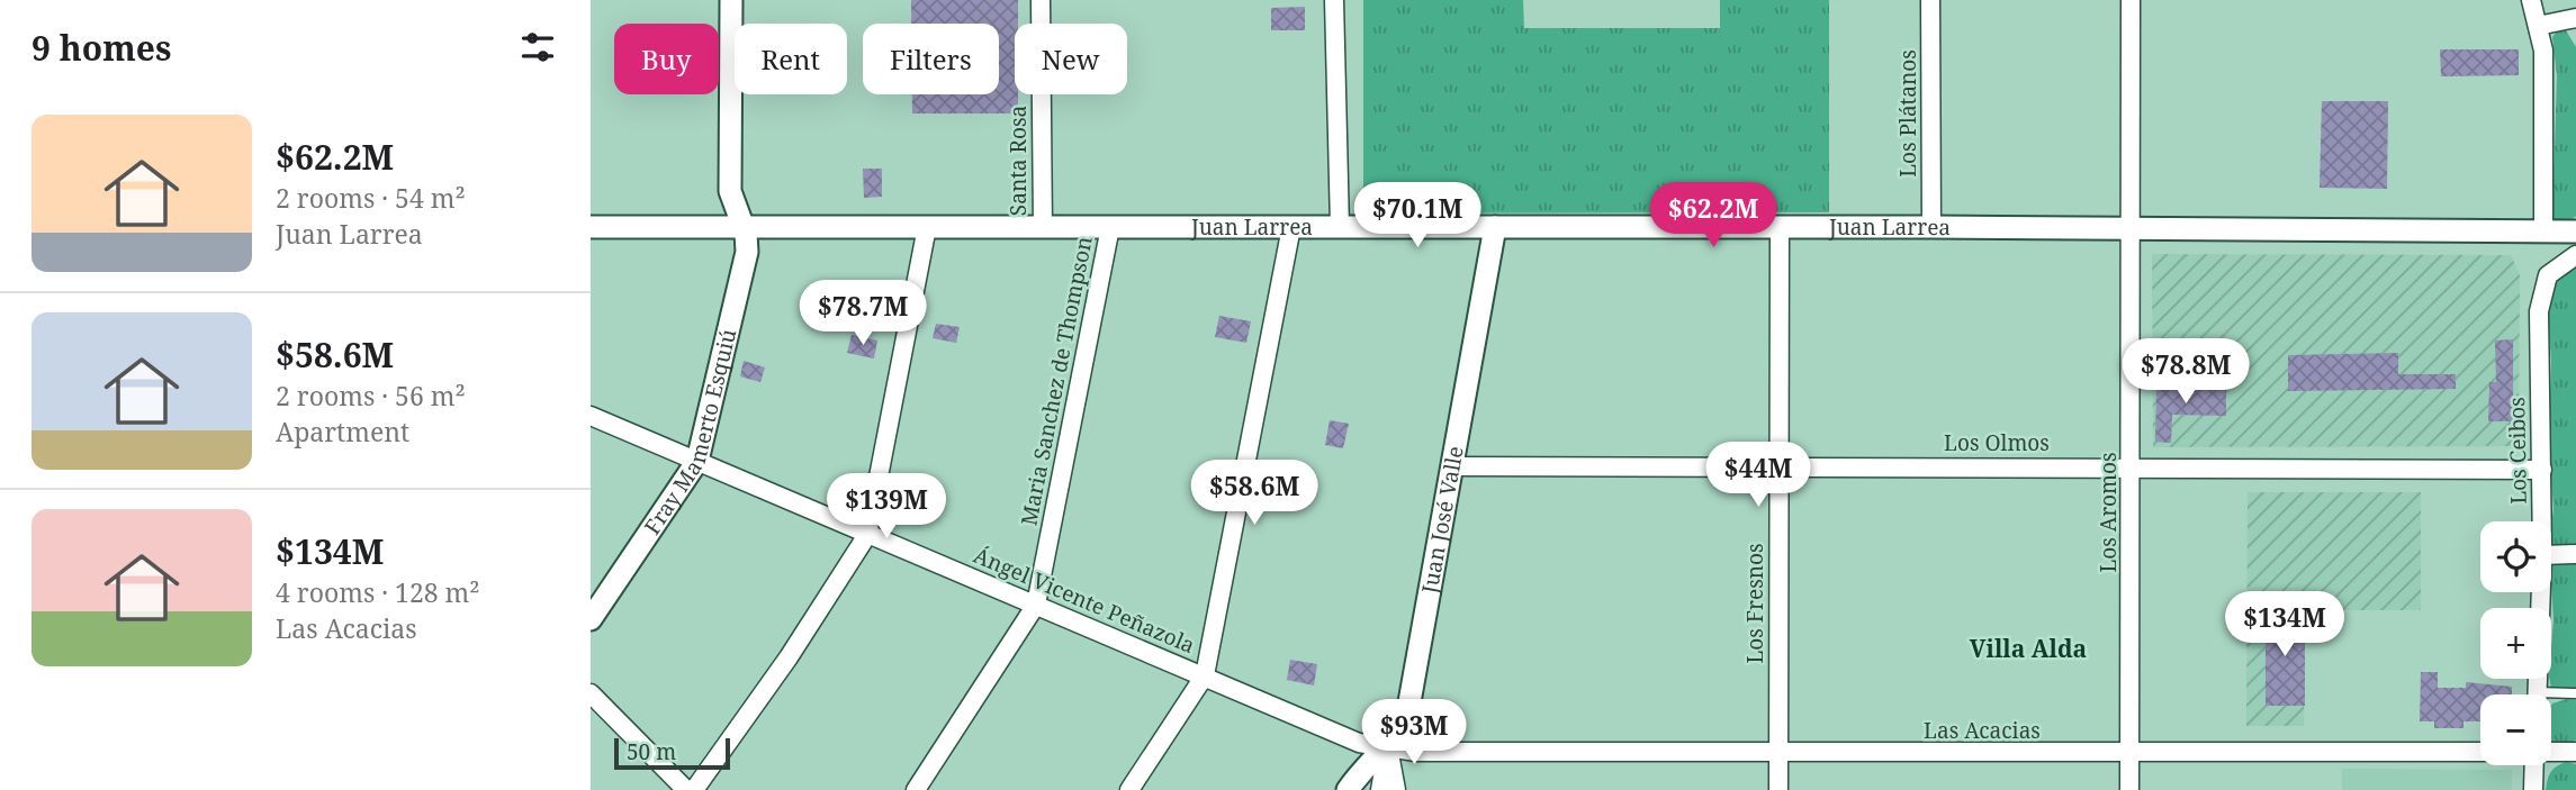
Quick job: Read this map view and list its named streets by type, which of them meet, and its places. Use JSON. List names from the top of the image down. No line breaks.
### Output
{"streets":{"street":["Los Plátanos","Santa Rosa","Juan Larrea","Maria Sanchez de Thompson","Fray Mamerto Esquiú","Los Olmos","Los Ceibos","Los Aromos","Juan José Valle","Ángel Vicente Peñazola","Los Fresnos","Las Acacias"]},"crossings":[["Los Plátanos","Juan Larrea"],["Santa Rosa","Juan Larrea"],["Juan Larrea","Maria Sanchez de Thompson"],["Juan Larrea","Fray Mamerto Esquiú"],["Juan Larrea","Los Aromos"],["Juan Larrea","Juan José Valle"],["Juan Larrea","Los Fresnos"],["Maria Sanchez de Thompson","Ángel Vicente Peñazola"],["Fray Mamerto Esquiú","Ángel Vicente Peñazola"],["Los Olmos","Los Ceibos"],["Los Olmos","Los Aromos"],["Los Olmos","Juan José Valle"],["Los Olmos","Los Fresnos"],["Los Aromos","Las Acacias"],["Juan José Valle","Ángel Vicente Peñazola"],["Juan José Valle","Las Acacias"],["Ángel Vicente Peñazola","Las Acacias"],["Los Fresnos","Las Acacias"]],"districts":["Villa Alda"],"scale_bar":"50 m","page":{"heading":"9 homes","chip":["Buy","Rent","Filters","New"],"list":[{"name":"$62.2M","note":"2 rooms · 54 m² · Juan Larrea"},{"name":"$58.6M","note":"2 rooms · 56 m² · Apartment"},{"name":"$134M","note":"4 rooms · 128 m² · Las Acacias"}],"price":["$70.1M","$62.2M","$78.7M","$78.8M","$44M","$58.6M","$139M","$134M","$93M"],"map_buttons":["+","−"],"scale":"50 m"}}
